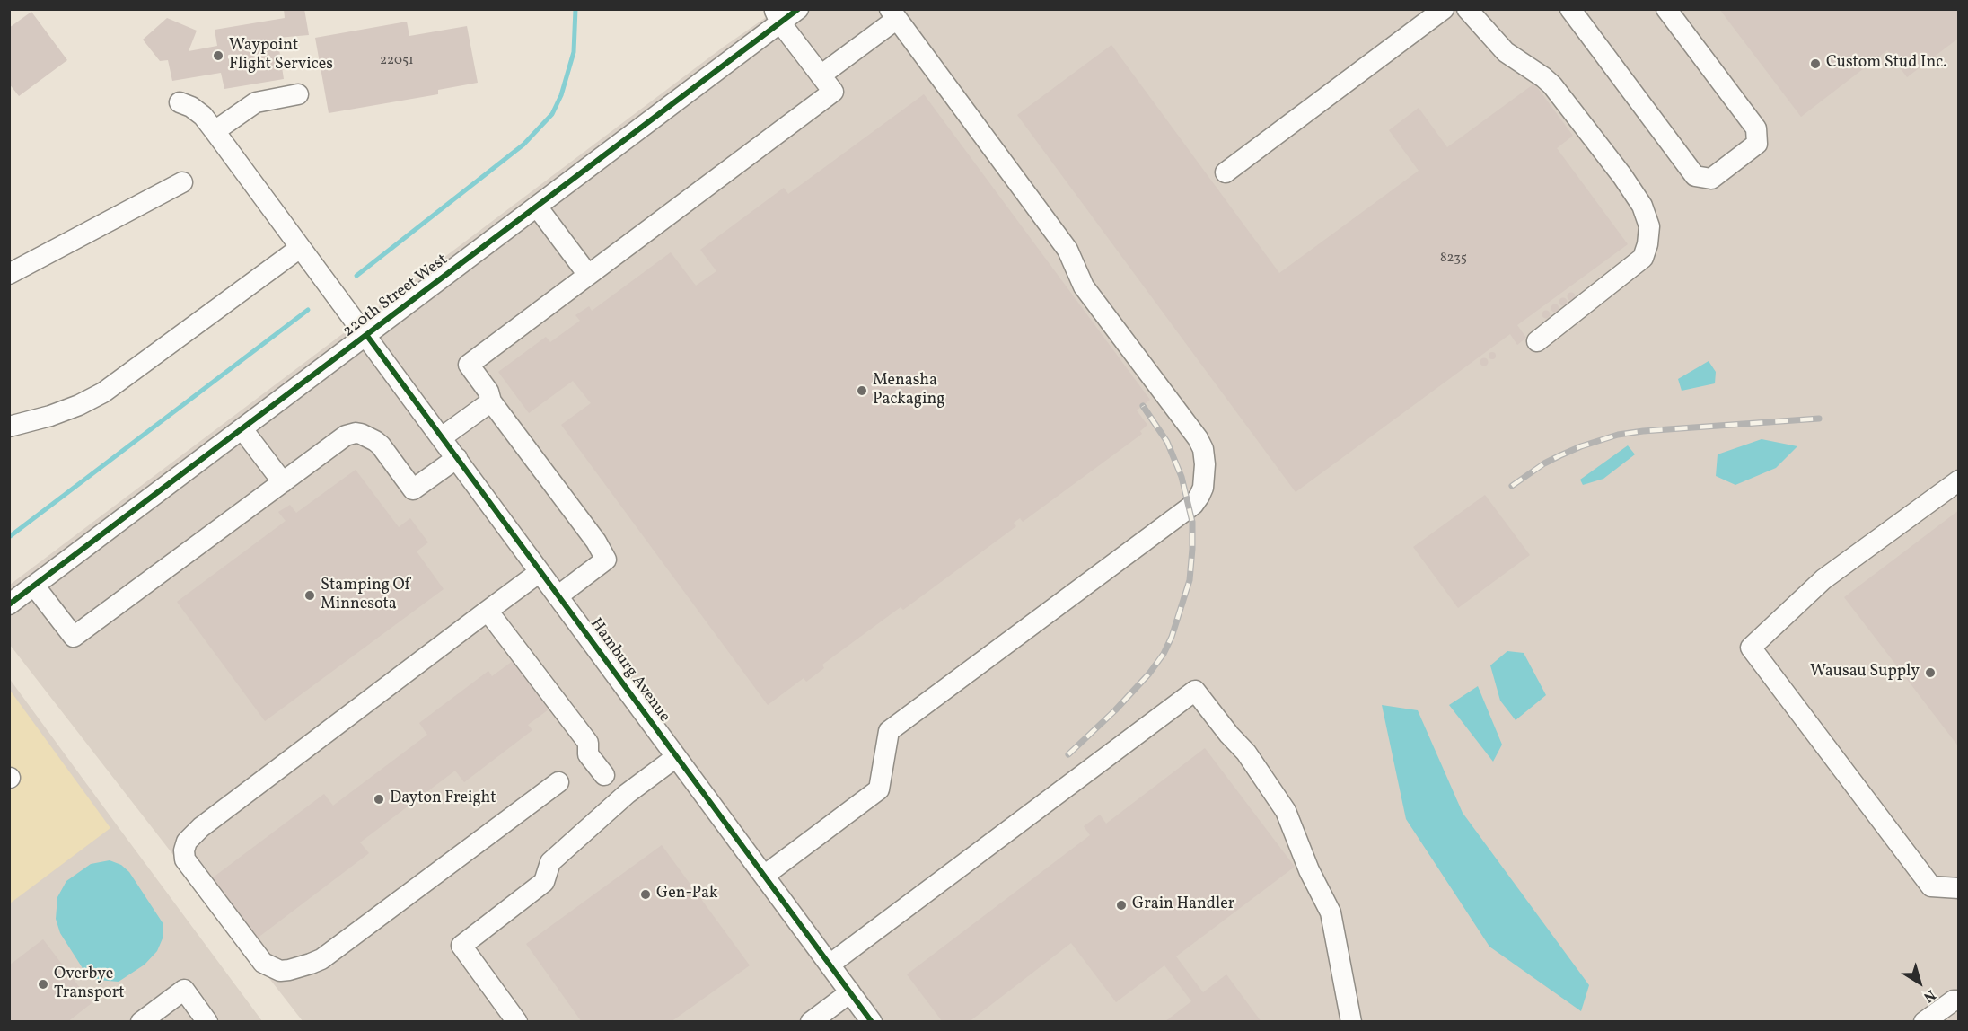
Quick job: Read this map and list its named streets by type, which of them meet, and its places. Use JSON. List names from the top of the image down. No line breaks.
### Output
{"streets":{"street":["220th Street West","Hamburg Avenue"]},"crossings":[["220th Street West","Hamburg Avenue"]],"places":["Waypoint Flight Services","Custom Stud Inc.","Menasha Packaging","Stamping Of Minnesota","Wausau Supply","Dayton Freight","Gen-Pak","Grain Handler","Overbye Transport"],"house_numbers":["22051","8235"],"north":"bottom right"}
